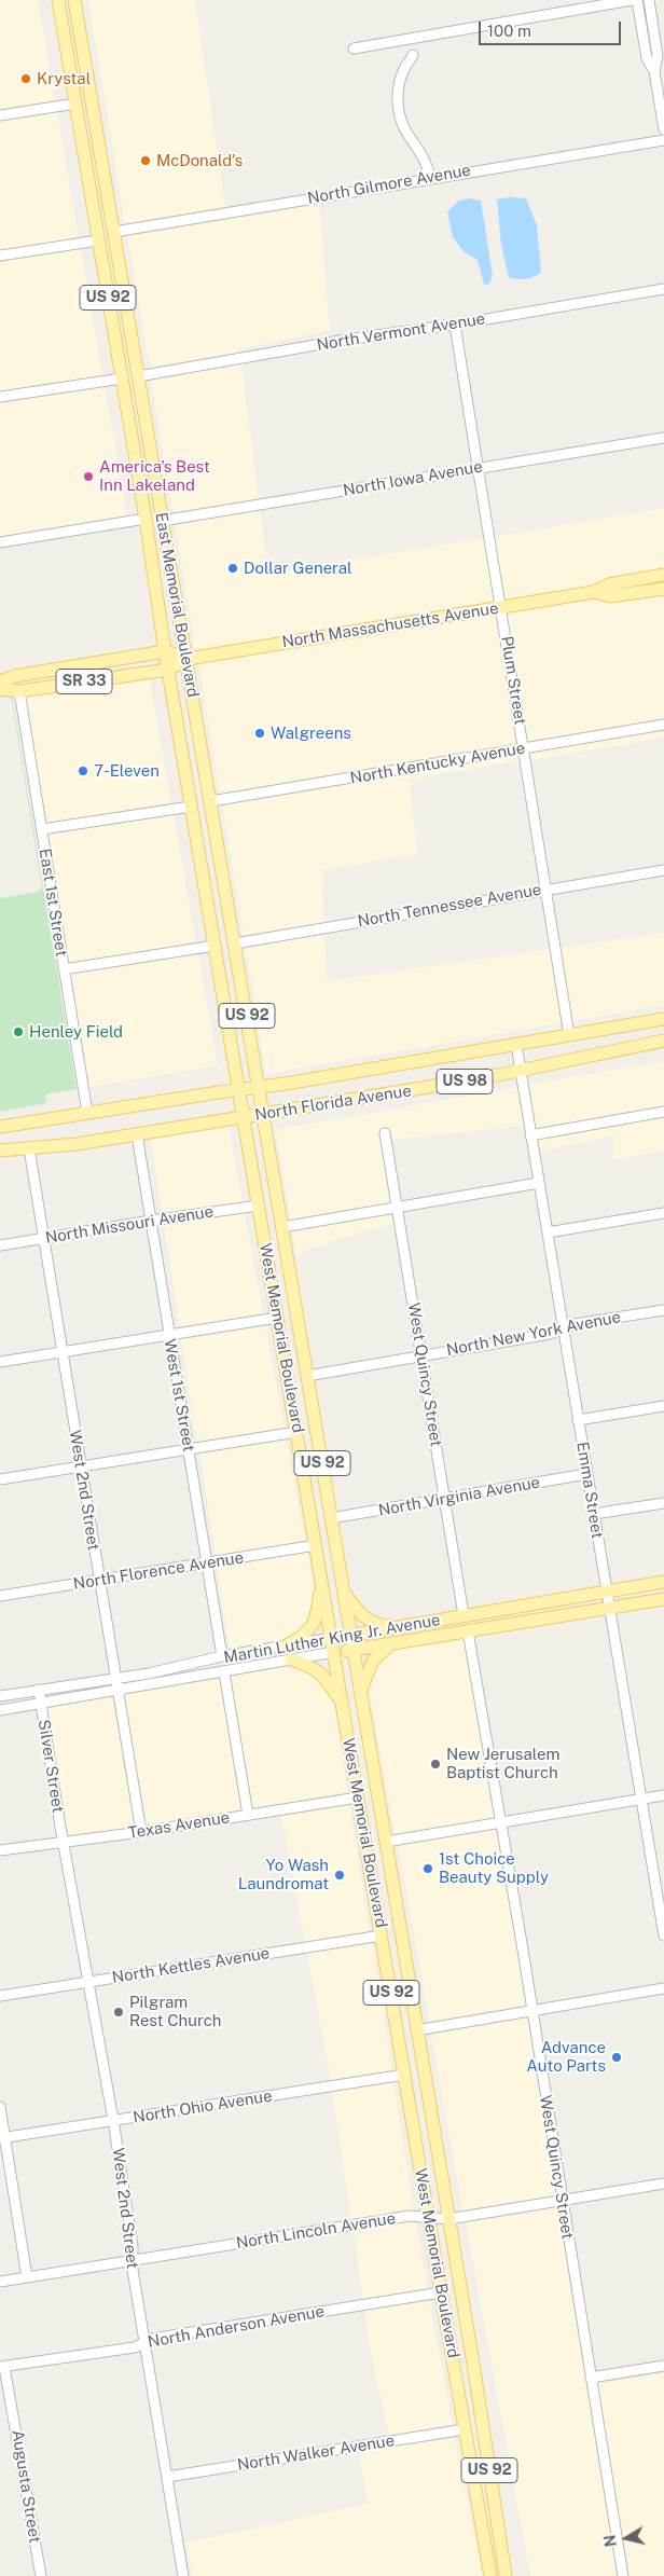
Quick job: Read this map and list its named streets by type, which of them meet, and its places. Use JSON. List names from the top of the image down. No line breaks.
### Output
{"streets":{"main road":["US 92","East Memorial Boulevard","North Massachusetts Avenue","SR 33","US 98","North Florida Avenue","West Memorial Boulevard","Martin Luther King Jr. Avenue"],"street":["North Gilmore Avenue","North Vermont Avenue","North Iowa Avenue","Plum Street","North Kentucky Avenue","East 1st Street","North Tennessee Avenue","North Missouri Avenue","North New York Avenue","West Quincy Street","West 1st Street","West 2nd Street","Emma Street","North Virginia Avenue","North Florence Avenue","Silver Street","Texas Avenue","North Kettles Avenue","North Ohio Avenue","North Lincoln Avenue","North Anderson Avenue","North Walker Avenue","Augusta Street"]},"crossings":[["North Gilmore Avenue","East Memorial Boulevard"],["North Vermont Avenue","East Memorial Boulevard"],["North Vermont Avenue","Plum Street"],["North Iowa Avenue","East Memorial Boulevard"],["North Iowa Avenue","Plum Street"],["East Memorial Boulevard","North Massachusetts Avenue"],["East Memorial Boulevard","SR 33"],["East Memorial Boulevard","North Kentucky Avenue"],["East Memorial Boulevard","North Tennessee Avenue"],["East Memorial Boulevard","North Florida Avenue"],["East Memorial Boulevard","West Memorial Boulevard"],["North Massachusetts Avenue","Plum Street"],["North Massachusetts Avenue","SR 33"],["Plum Street","North Kentucky Avenue"],["Plum Street","North Tennessee Avenue"],["Plum Street","North Florida Avenue"],["SR 33","East 1st Street"],["East 1st Street","North Florida Avenue"],["North Florida Avenue","West Memorial Boulevard"],["North Florida Avenue","West 1st Street"],["North Florida Avenue","West 2nd Street"],["North Florida Avenue","Emma Street"],["North Missouri Avenue","West Memorial Boulevard"],["North Missouri Avenue","West 1st Street"],["North Missouri Avenue","West 2nd Street"],["North New York Avenue","West Memorial Boulevard"],["North New York Avenue","West Quincy Street"],["North New York Avenue","Emma Street"],["West Memorial Boulevard","North Virginia Avenue"],["West Memorial Boulevard","North Florence Avenue"],["West Memorial Boulevard","Martin Luther King Jr. Avenue"],["West Memorial Boulevard","Texas Avenue"],["West Memorial Boulevard","North Kettles Avenue"],["West Memorial Boulevard","North Ohio Avenue"],["West Memorial Boulevard","North Lincoln Avenue"],["West Memorial Boulevard","North Anderson Avenue"],["West Memorial Boulevard","North Walker Avenue"],["West Quincy Street","North Virginia Avenue"],["West Quincy Street","Martin Luther King Jr. Avenue"],["West Quincy Street","North Lincoln Avenue"],["West 1st Street","North Florence Avenue"],["West 1st Street","Martin Luther King Jr. Avenue"],["West 2nd Street","North Florence Avenue"],["West 2nd Street","Martin Luther King Jr. Avenue"],["West 2nd Street","Silver Street"],["West 2nd Street","Texas Avenue"],["West 2nd Street","North Kettles Avenue"],["West 2nd Street","North Ohio Avenue"],["West 2nd Street","North Lincoln Avenue"],["West 2nd Street","North Anderson Avenue"],["West 2nd Street","North Walker Avenue"],["Emma Street","North Virginia Avenue"],["Emma Street","Martin Luther King Jr. Avenue"],["Martin Luther King Jr. Avenue","Silver Street"],["Silver Street","Texas Avenue"],["North Anderson Avenue","Augusta Street"]],"places":["Krystal","McDonald's","America's Best Inn Lakeland","Dollar General","Walgreens","7-Eleven","Henley Field","New Jerusalem Baptist Church","1st Choice Beauty Supply","Yo Wash Laundromat","Pilgram Rest Church","Advance Auto Parts"],"scale_bar":"100 m","north":"left"}
